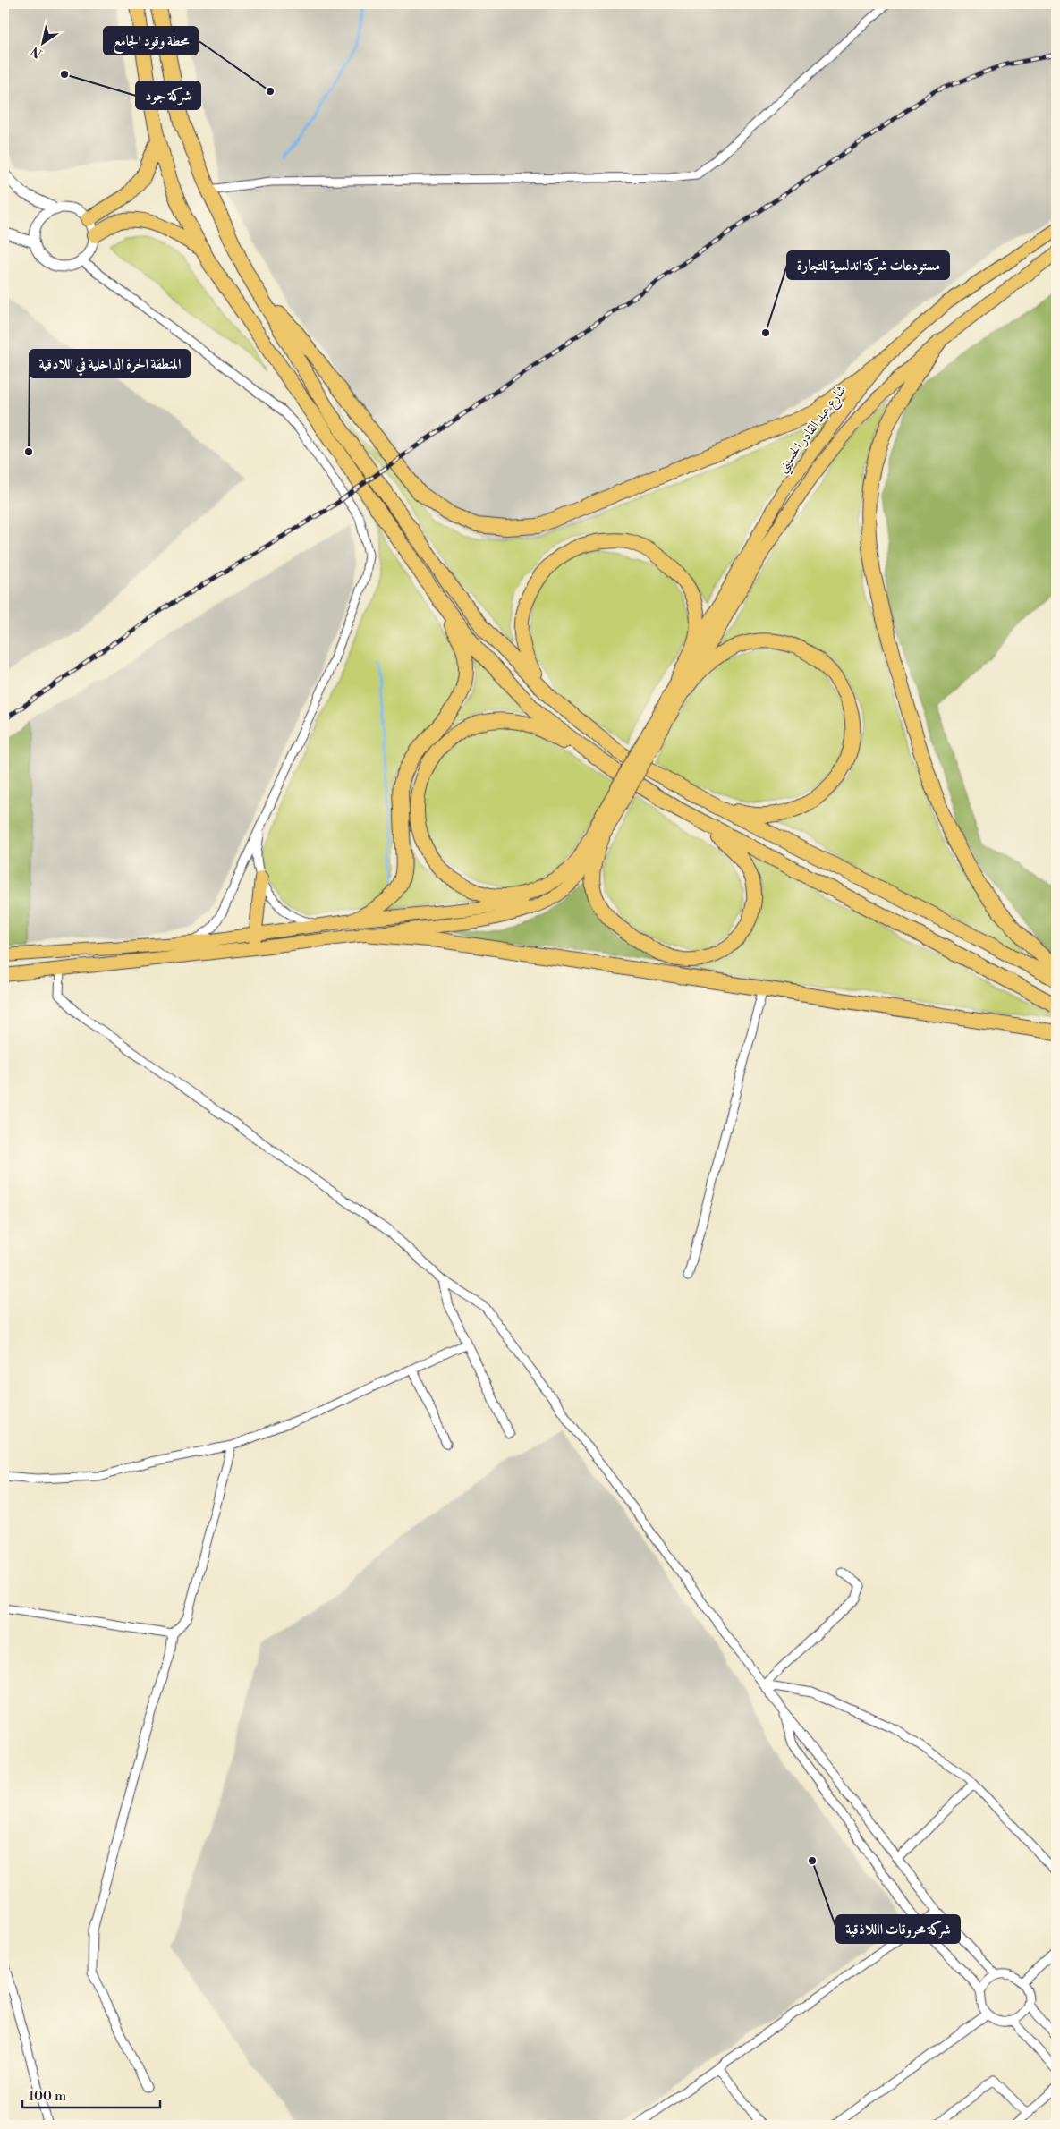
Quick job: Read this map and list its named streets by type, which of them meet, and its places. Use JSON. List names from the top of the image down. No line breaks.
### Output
{"streets":{"main road":["شارع عبد القادر الحسيني"]},"places":["شركة جود","محطة وقود الجامع","مستودعات شركة اندلسية للتجارة","المنطقة الحرة الداخلية في اللاذقية","شركة محروقات االلاذقية"],"scale_bar":"100 m","north":"bottom left"}
